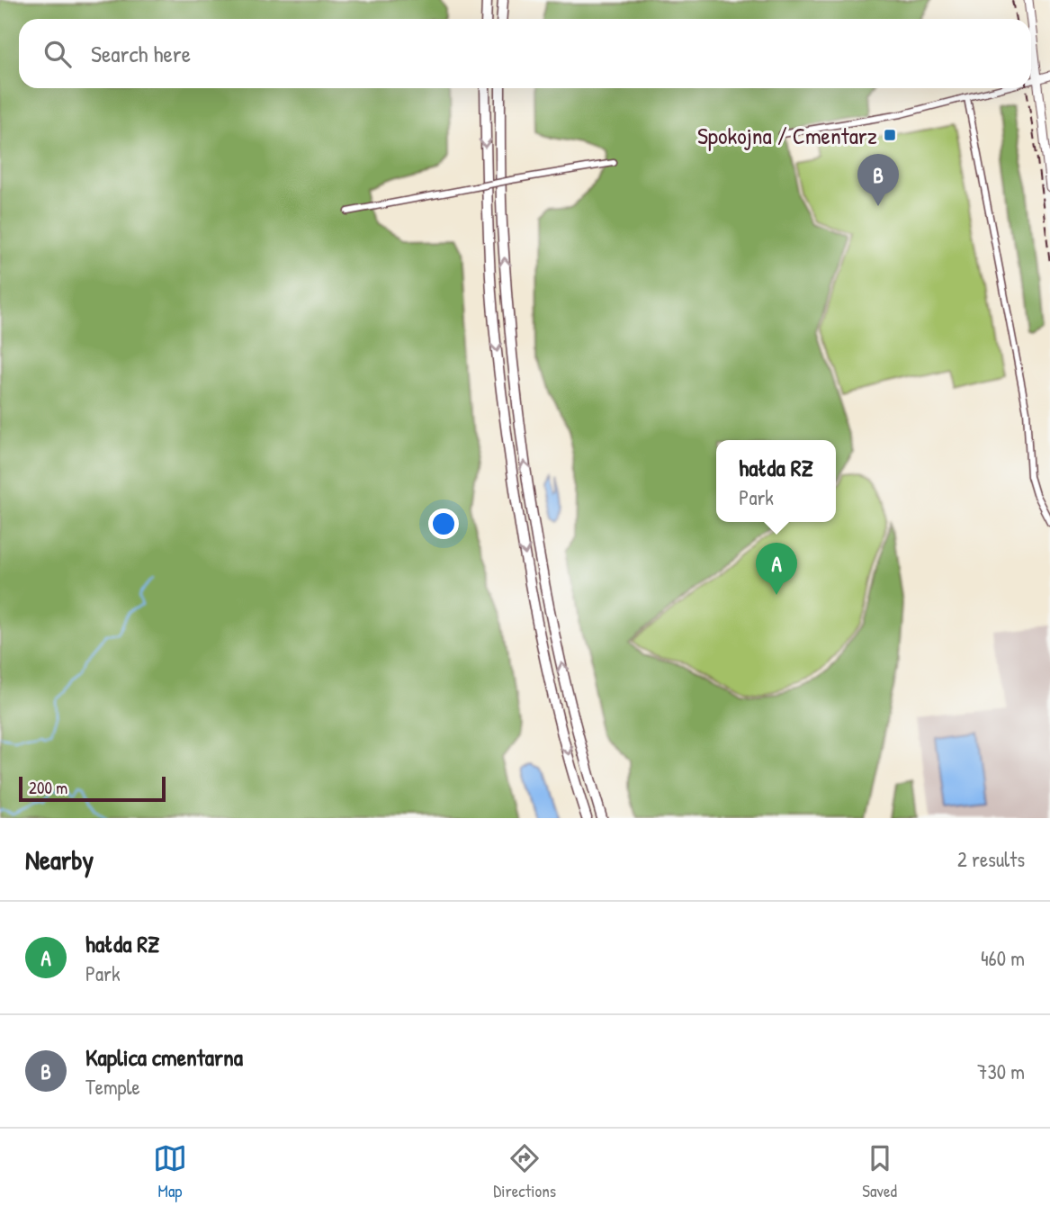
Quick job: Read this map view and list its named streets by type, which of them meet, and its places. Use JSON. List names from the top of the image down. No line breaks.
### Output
{"places":{"transit":["Spokojna / Cmentarz"]},"scale_bar":"200 m","page":{"search":"Search here","pins":["B","A"],"popup":["hałda RZ","Park"],"scale":"200 m","heading":["Nearby","2 results"],"list":[{"mark":"A","name":"hałda RZ","note":"Park","value":"460 m"},{"mark":"B","name":"Kaplica cmentarna","note":"Temple","value":"730 m"}],"nav":["Map","Directions","Saved"]}}
